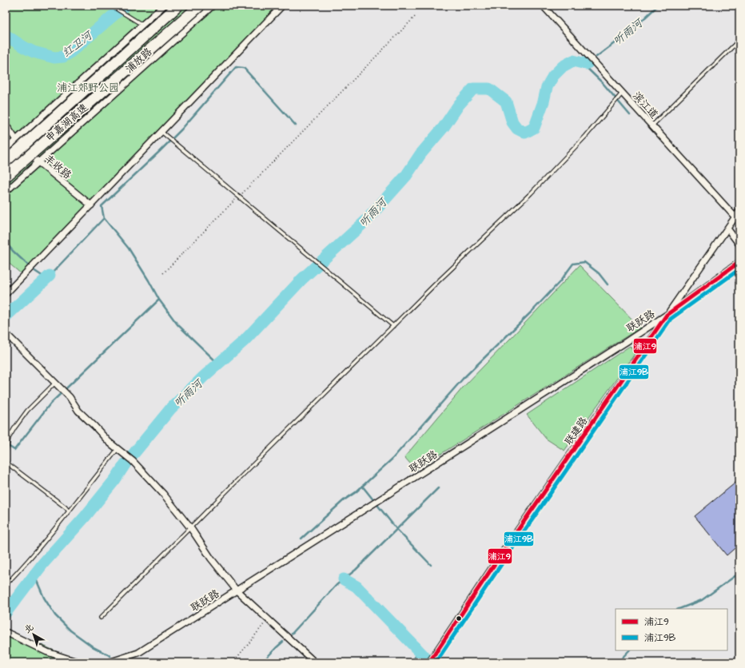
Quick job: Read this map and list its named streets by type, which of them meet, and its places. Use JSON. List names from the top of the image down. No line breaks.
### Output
{"streets":{"highway":["申嘉湖高速"],"street":["浦放路","滨江道","丰收路","联跃路","联建路"]},"crossings":[["浦放路","丰收路"],["滨江道","联建路"],["联跃路","联建路"]],"water":["听雨河","红卫河"],"parks":["浦江郊野公园"],"lines":["transit line 浦江9","transit line 浦江9B"],"legend":["浦江9","浦江9B"],"north":"top left"}
